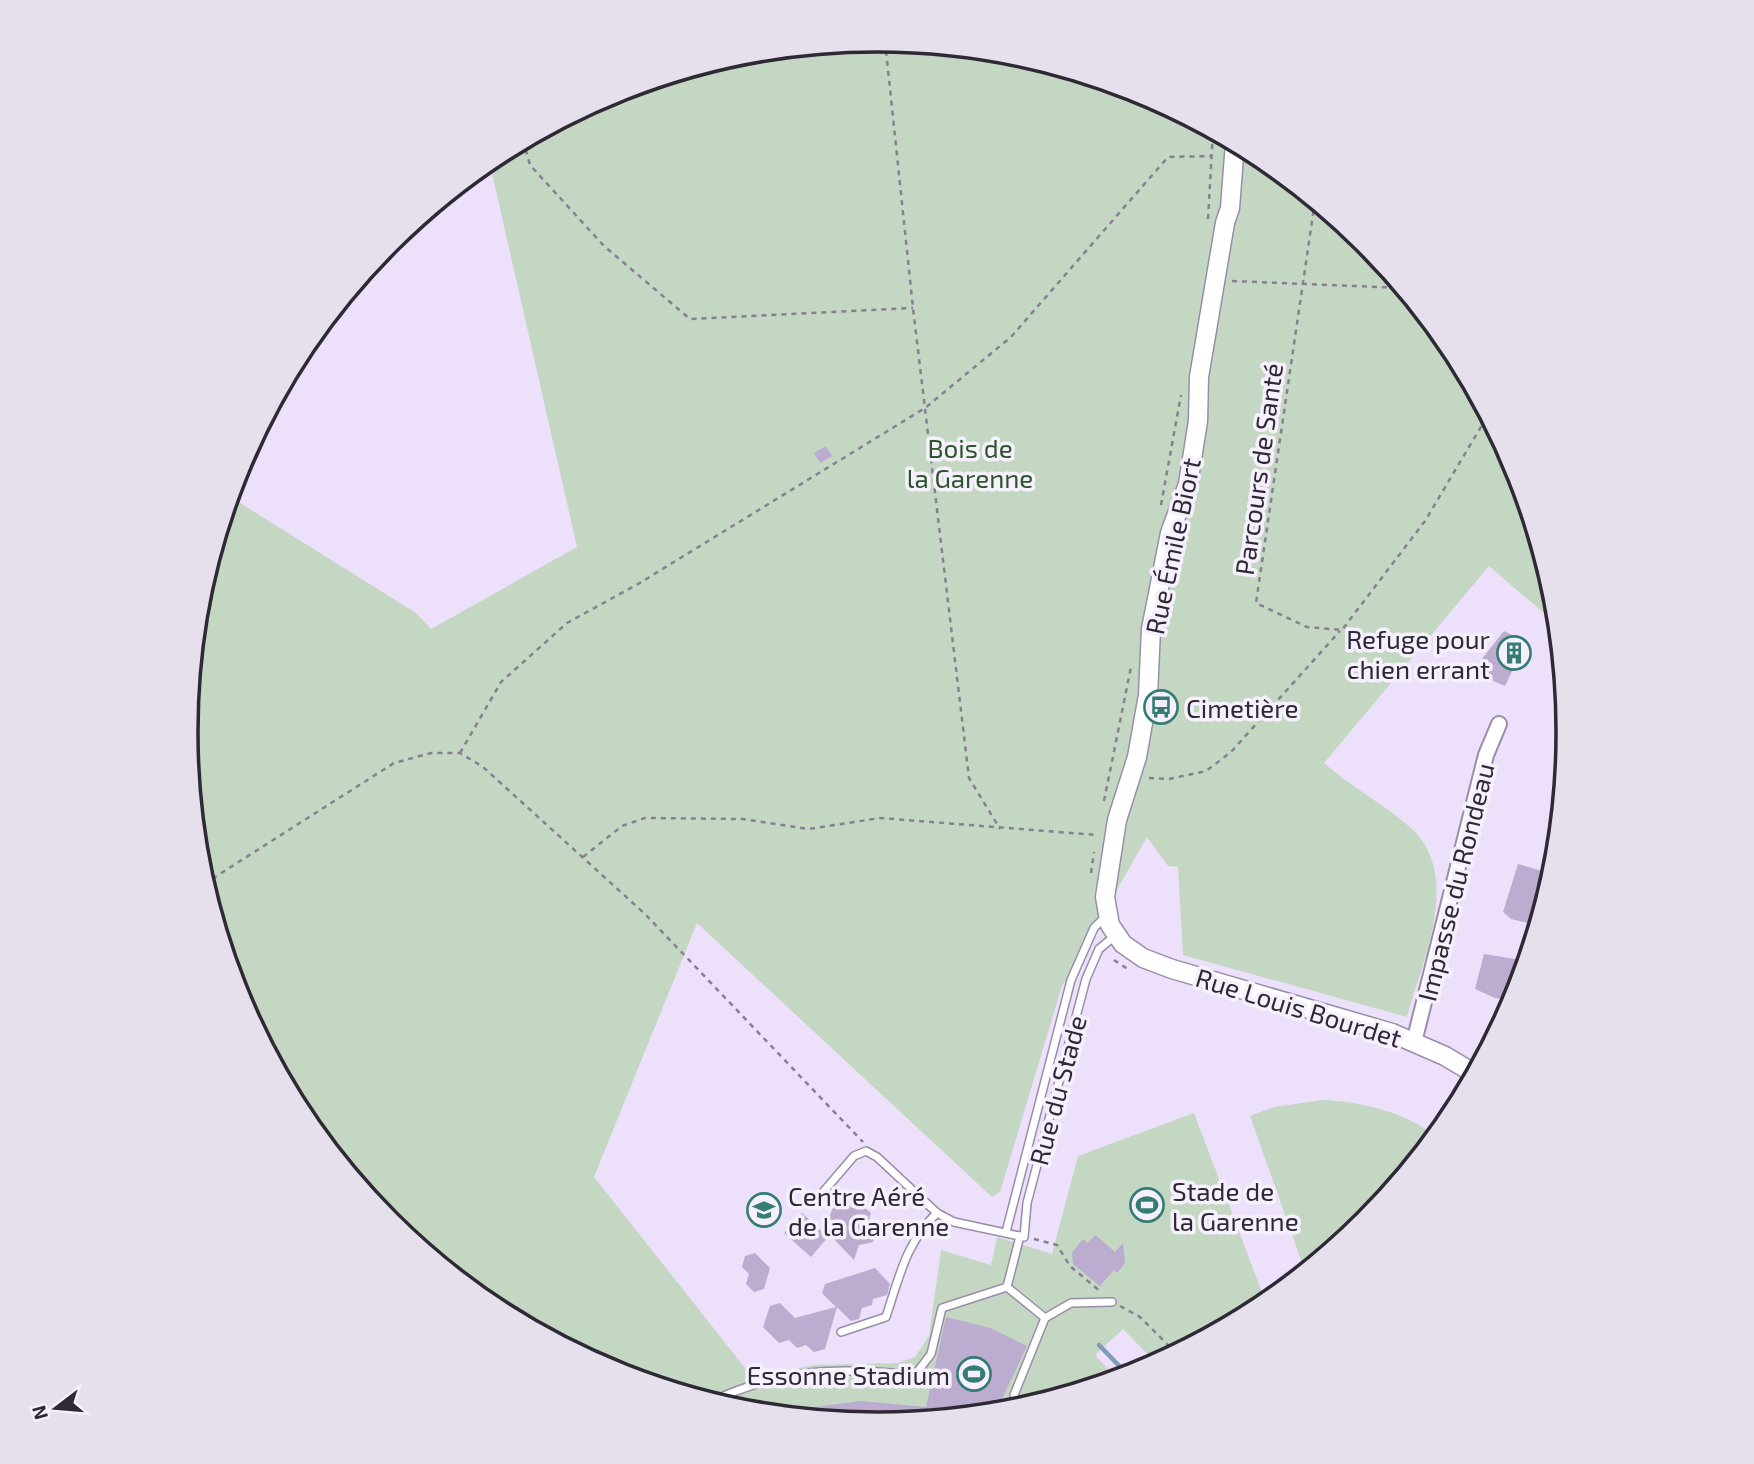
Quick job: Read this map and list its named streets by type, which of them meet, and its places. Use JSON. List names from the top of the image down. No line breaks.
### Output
{"streets":{"street":["Rue Émile Biort","Impasse du Rondeau","Rue Louis Bourdet"],"lane":["Rue du Stade"],"path":["Parcours de Santé"]},"crossings":[["Rue Émile Biort","Rue Louis Bourdet"],["Rue Émile Biort","Rue du Stade"],["Impasse du Rondeau","Rue Louis Bourdet"],["Rue Louis Bourdet","Rue du Stade"]],"parks":["Bois de la Garenne"],"places":{"building":["Refuge pour chien errant"],"bus stop":["Cimetière"],"sports":["Stade de la Garenne","Essonne Stadium"],"school or university":["Centre Aéré de la Garenne"]},"north":"left"}
